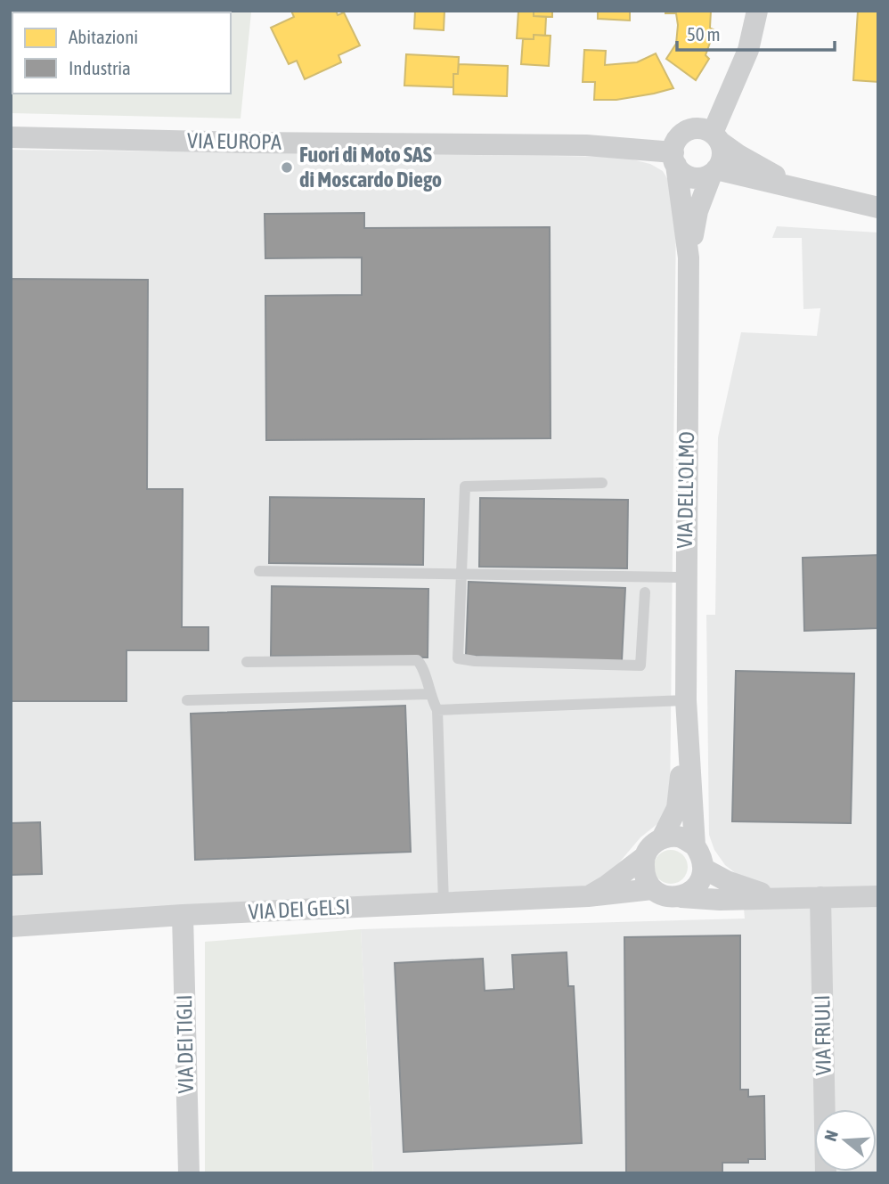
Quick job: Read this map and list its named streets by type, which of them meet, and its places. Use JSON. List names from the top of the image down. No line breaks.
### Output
{"streets":{"street":["VIA EUROPA","VIA DELL'OLMO","VIA DEI GELSI","VIA FRIULI","VIA DEI TIGLI"]},"crossings":[["VIA EUROPA","VIA DELL'OLMO"],["VIA DELL'OLMO","VIA DEI GELSI"],["VIA DEI GELSI","VIA DEI TIGLI"]],"places":["Fuori di Moto SAS di Moscardo Diego"],"legend":["Abitazioni","Industria"],"scale_bar":"50 m","north":"left"}
